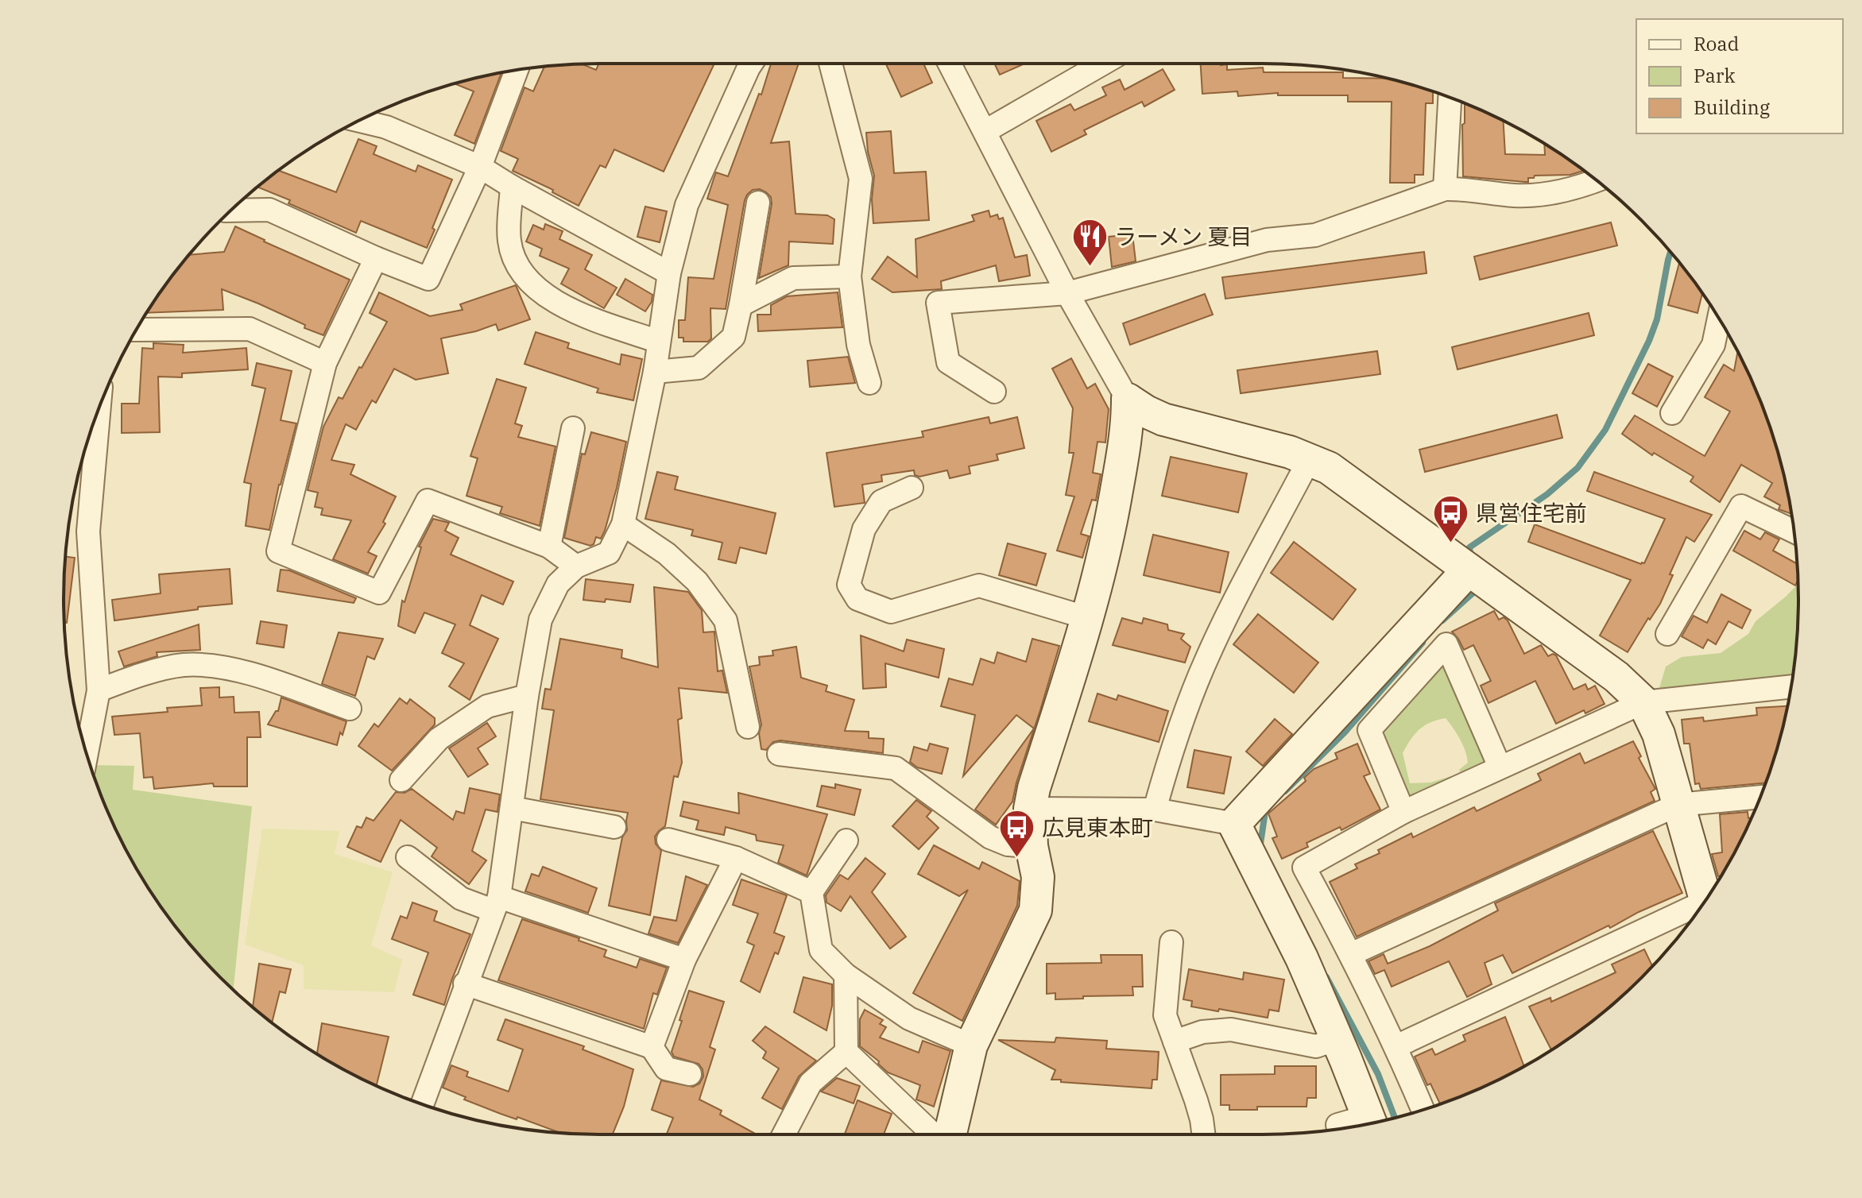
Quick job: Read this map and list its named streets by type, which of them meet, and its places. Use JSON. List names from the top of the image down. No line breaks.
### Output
{"places":{"restaurant":["ラーメン 夏目"],"bus stop":["県営住宅前","広見東本町"]},"legend":["Road","Park","Building"]}
